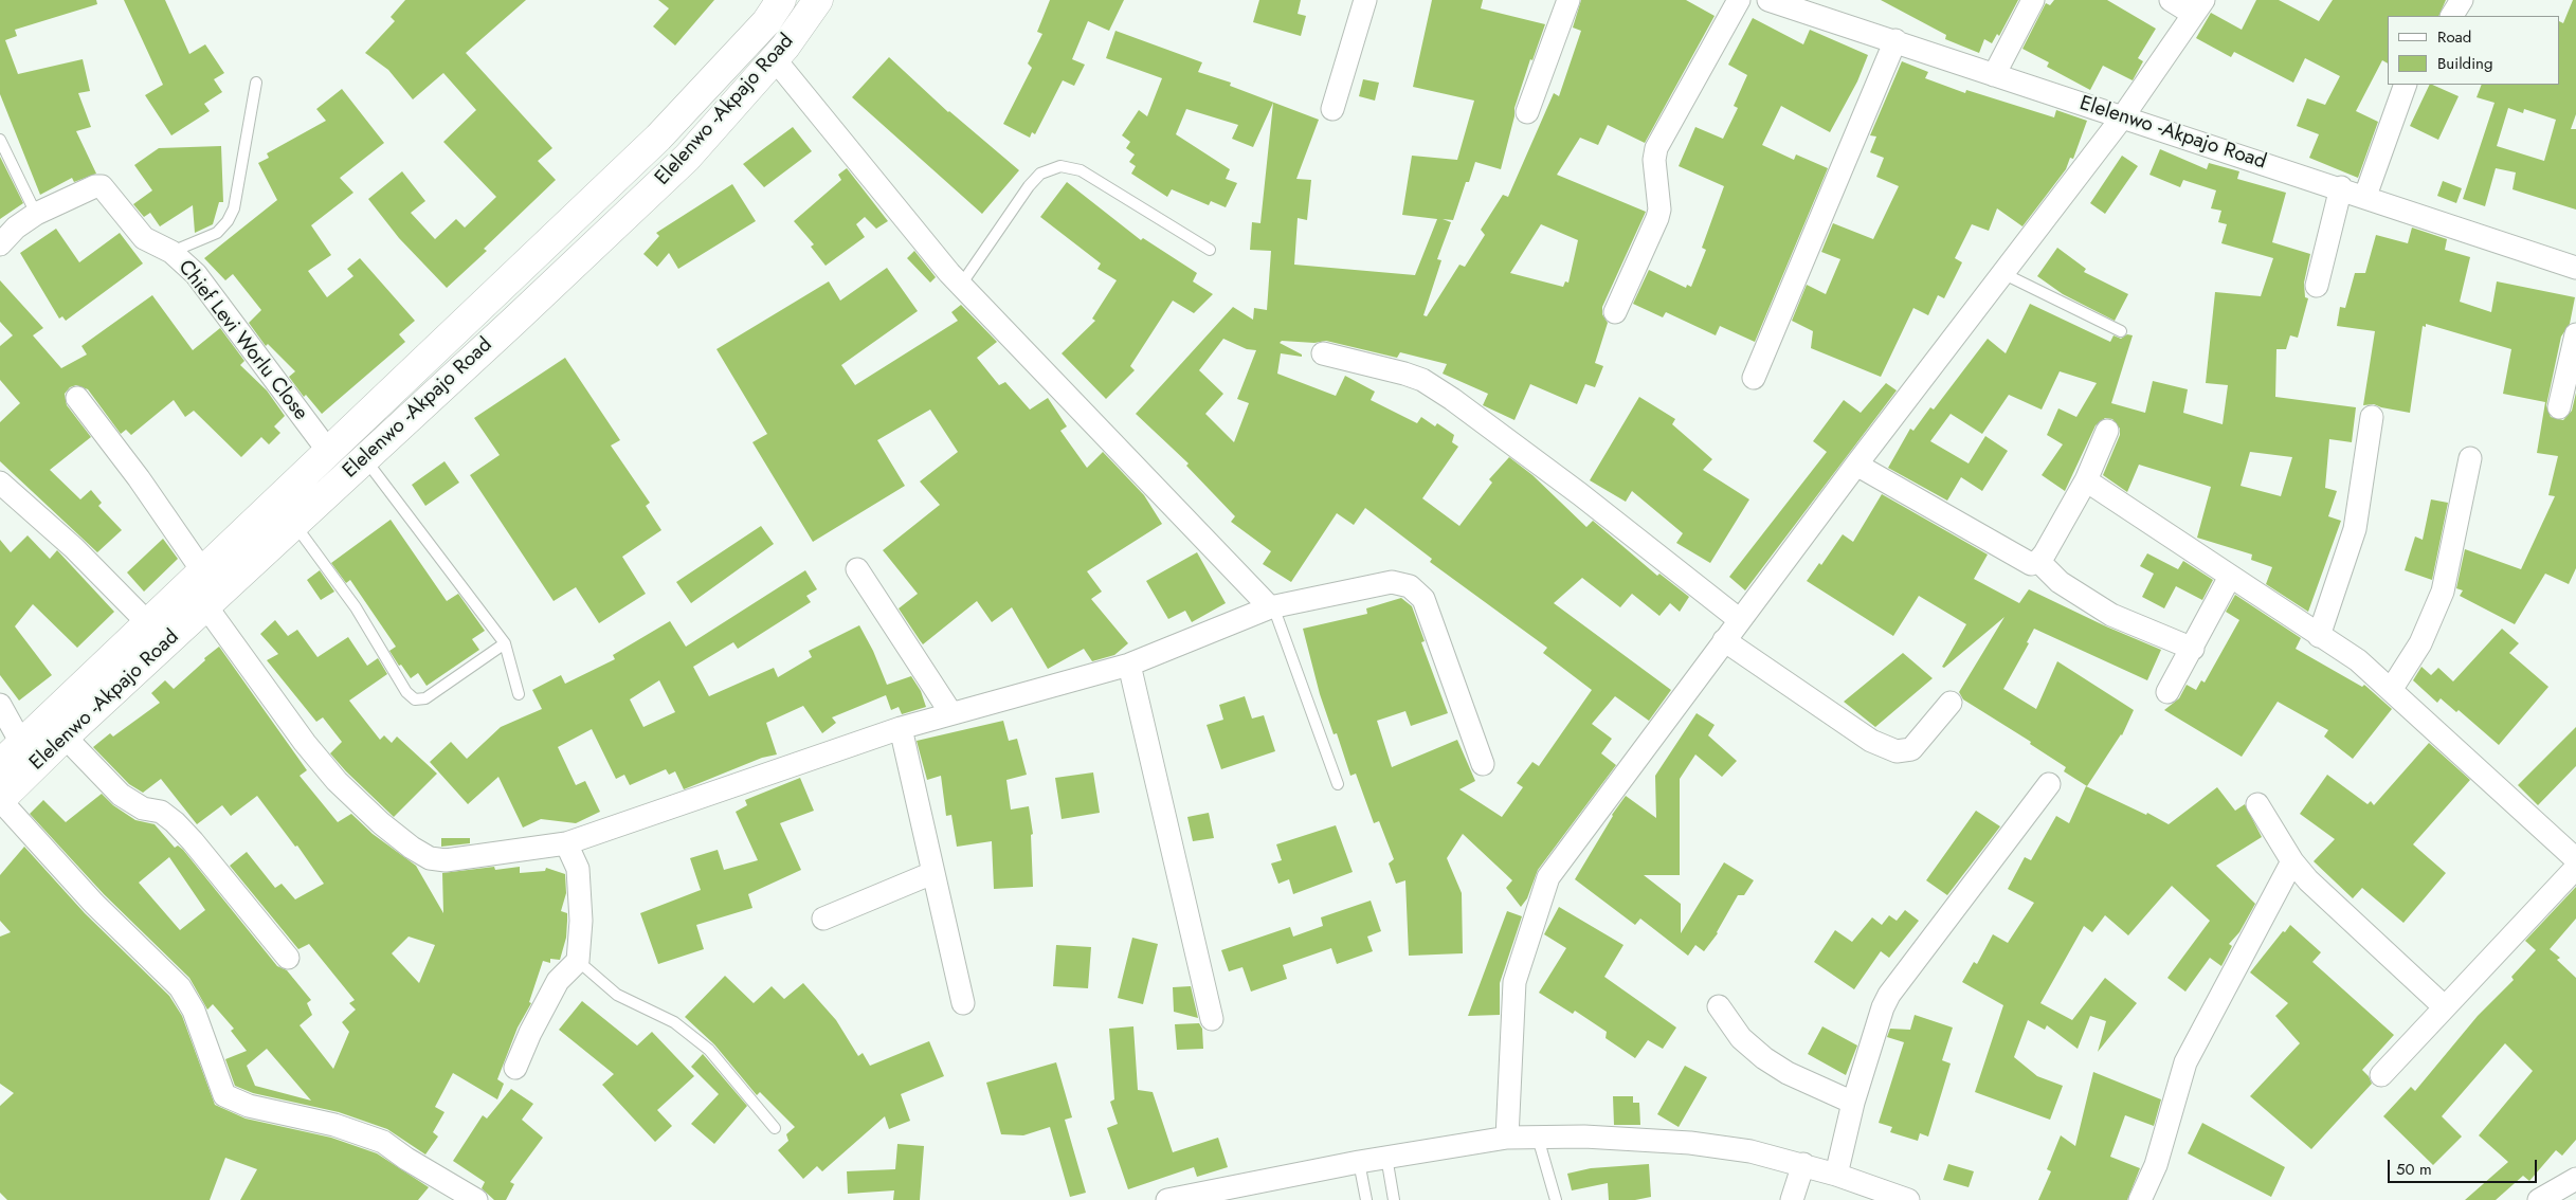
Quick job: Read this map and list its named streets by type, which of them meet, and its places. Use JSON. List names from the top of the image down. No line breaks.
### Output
{"streets":{"main road":["Elelenwo -Akpajo Road"],"street":["Chief Levi Worlu Close"]},"crossings":[["Elelenwo -Akpajo Road","Chief Levi Worlu Close"]],"legend":["Road","Building"],"scale_bar":"50 m"}
